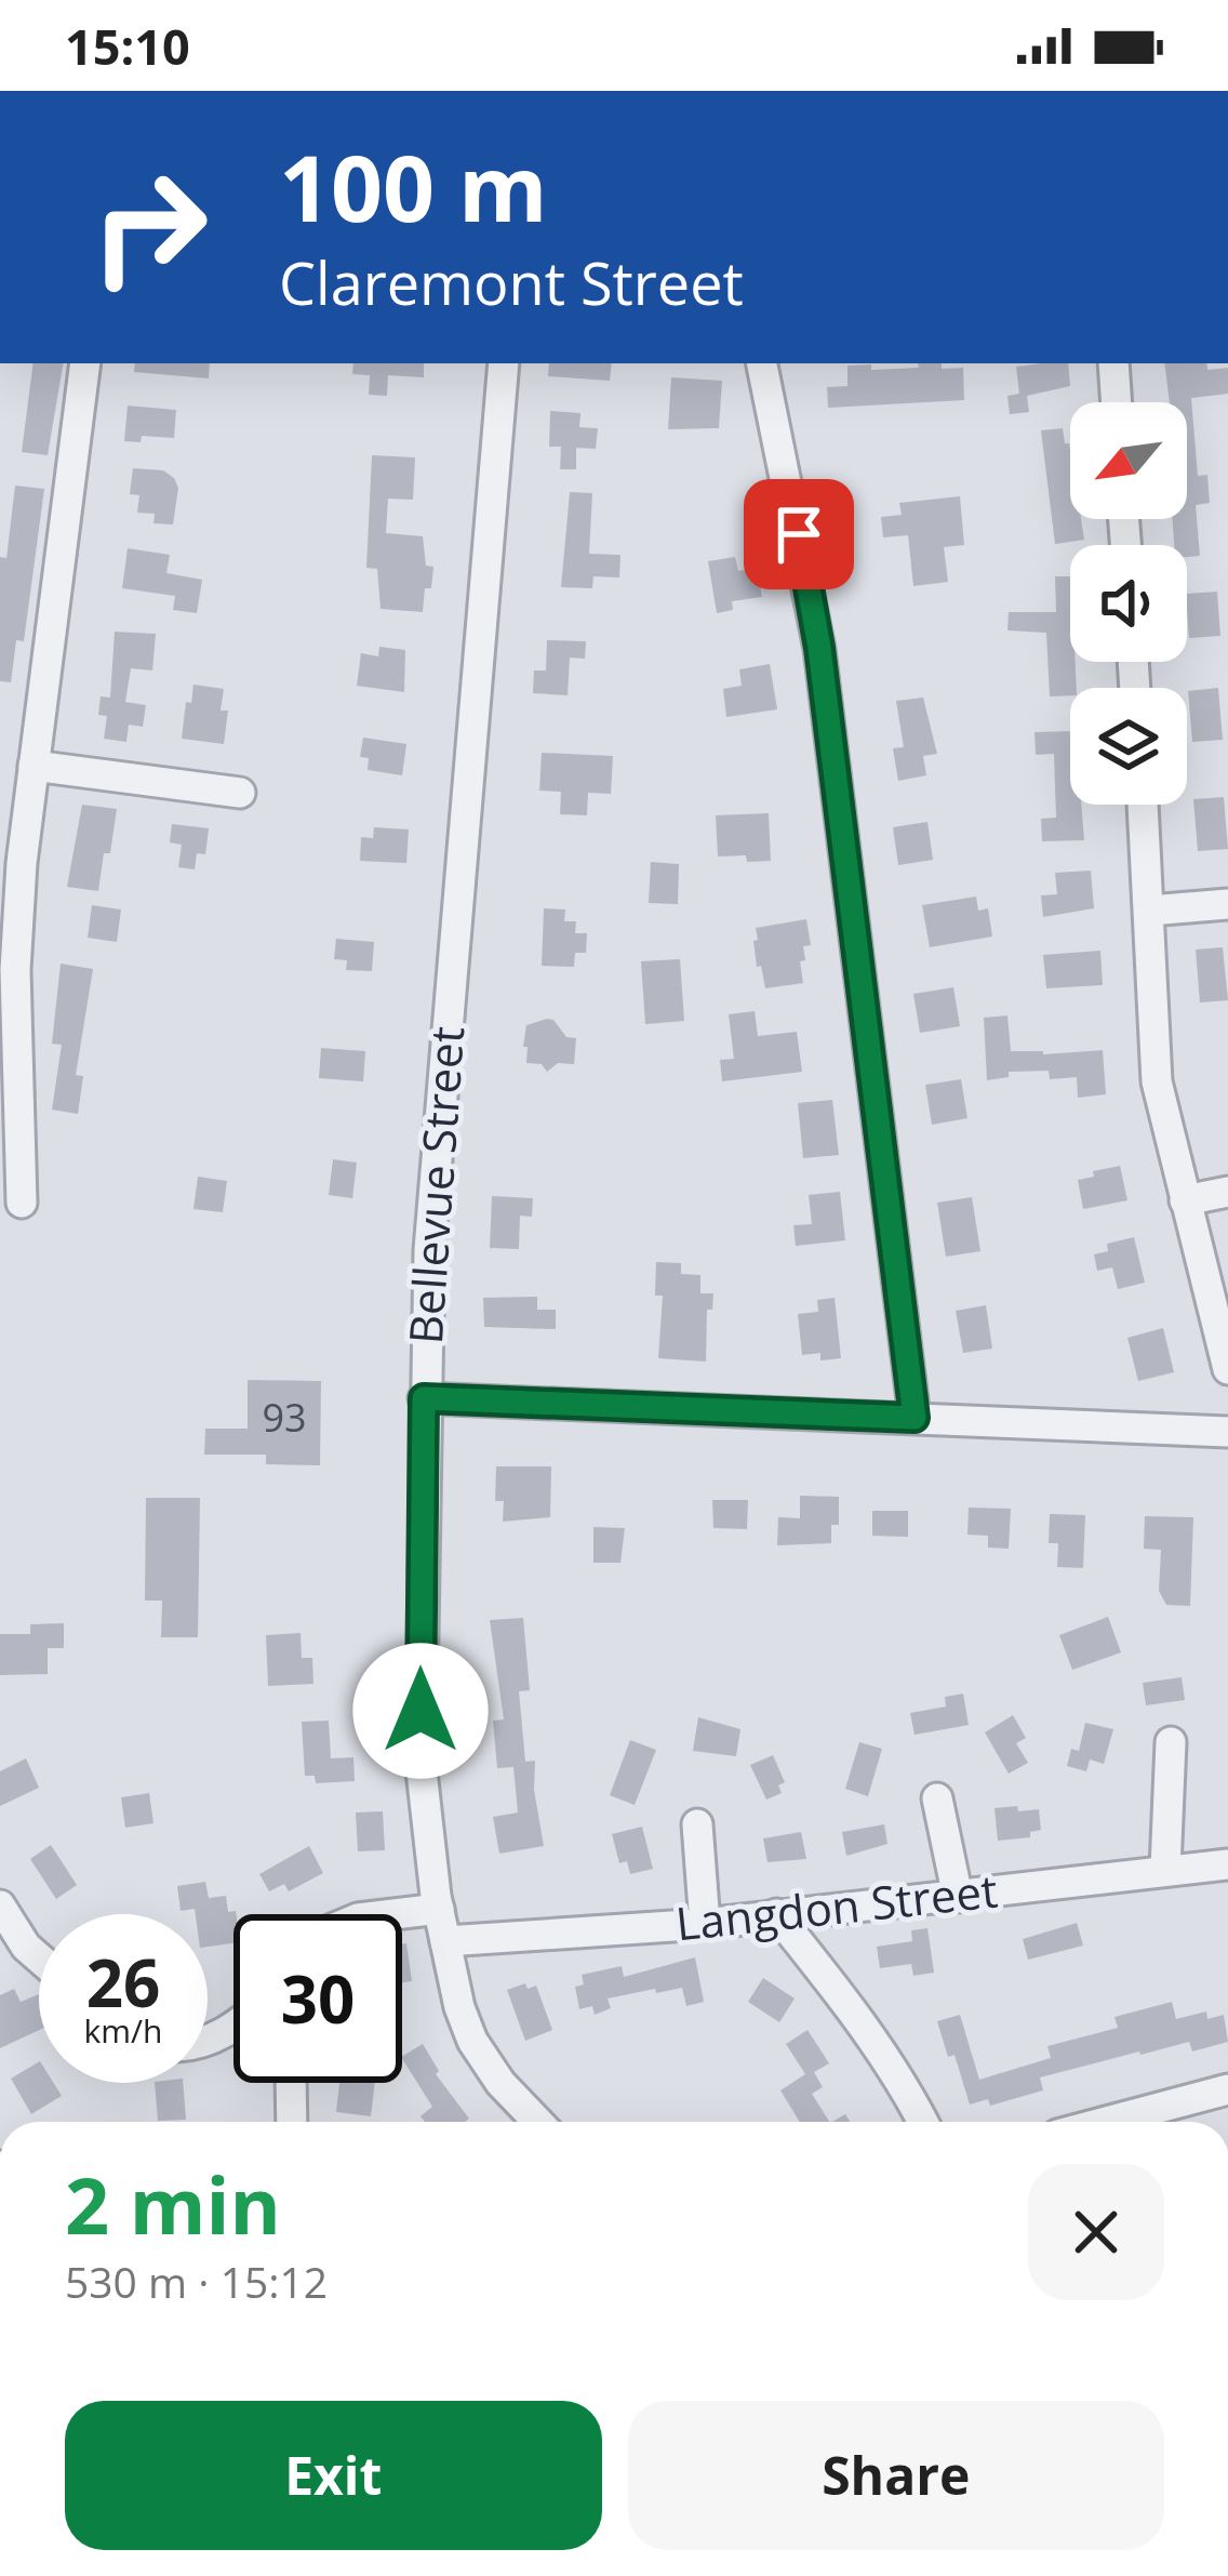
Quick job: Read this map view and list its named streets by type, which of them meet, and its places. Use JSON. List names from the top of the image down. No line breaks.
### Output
{"streets":{"street":["Bellevue Street","Langdon Street"]},"crossings":[["Bellevue Street","Langdon Street"]],"house_numbers":["93"],"north":"bottom left","page":{"status":"15:10","turn":["100 m","Claremont Street"],"speed":"26 km/h","limit":"30","heading":["2 min","530 m · 15:12"],"buttons":["Exit","Share"]}}
